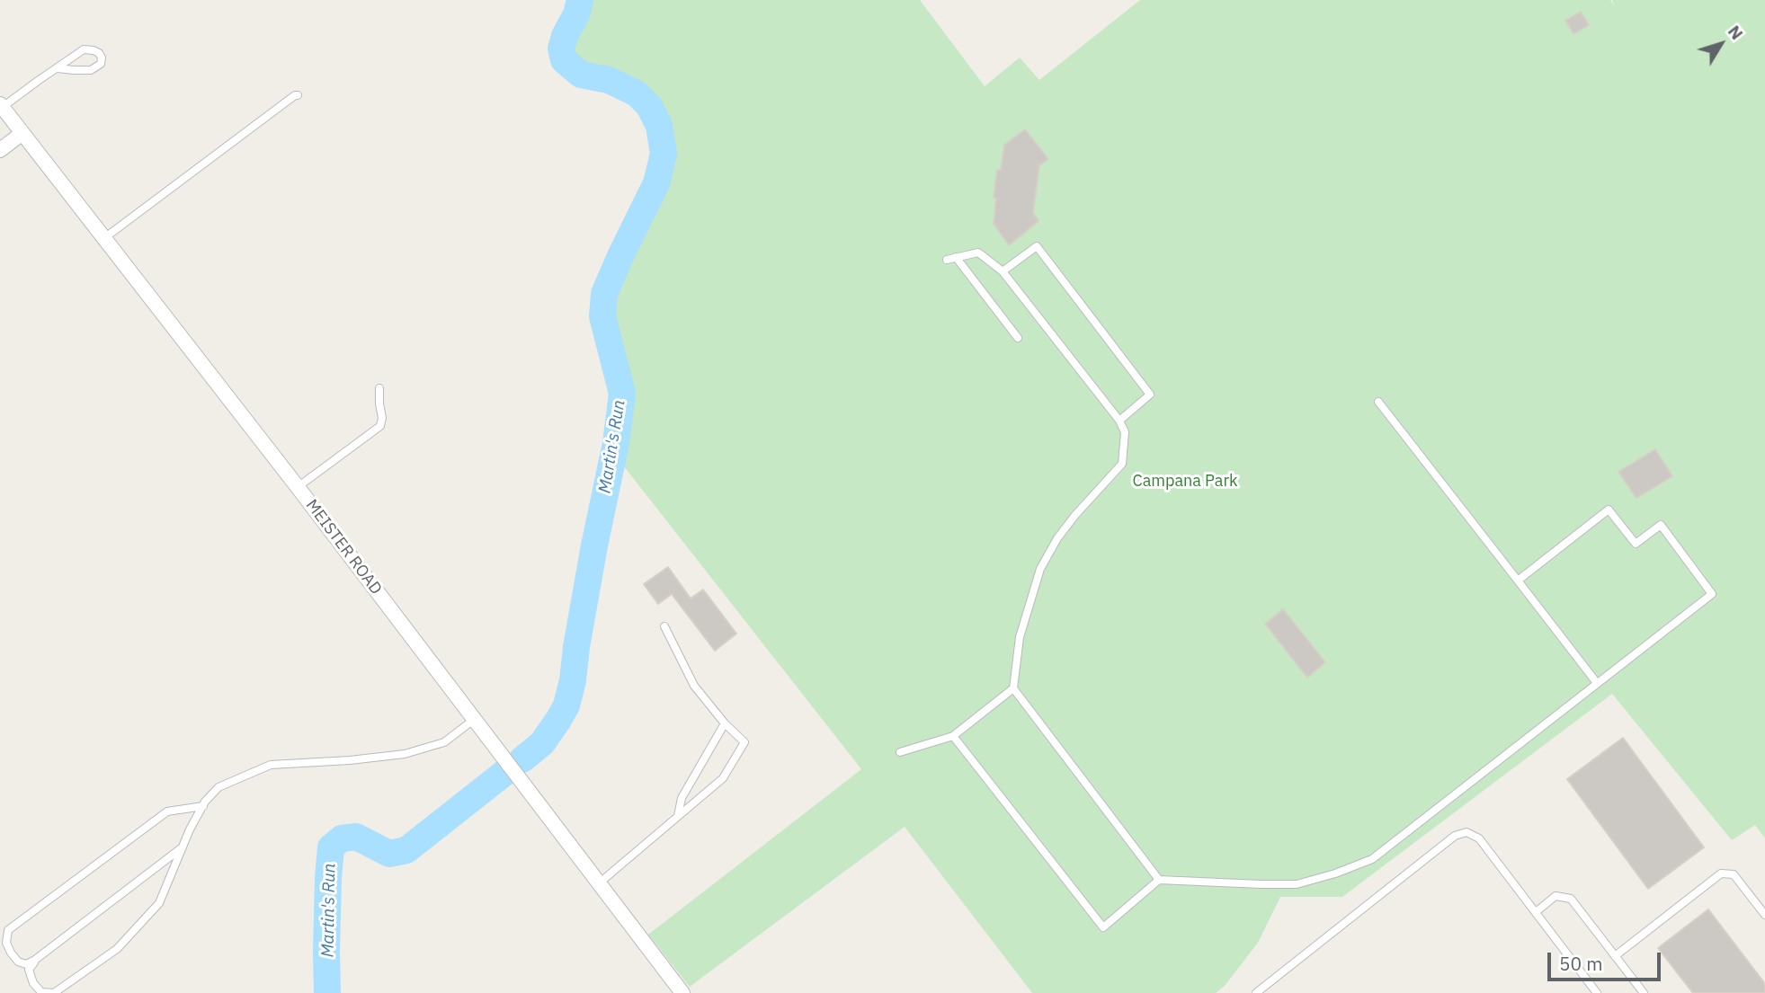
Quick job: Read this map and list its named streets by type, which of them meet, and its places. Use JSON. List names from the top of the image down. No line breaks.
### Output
{"streets":{"street":["MEISTER ROAD"]},"water":["Martin's Run"],"parks":["Campana Park"],"scale_bar":"50 m","north":"top right"}
